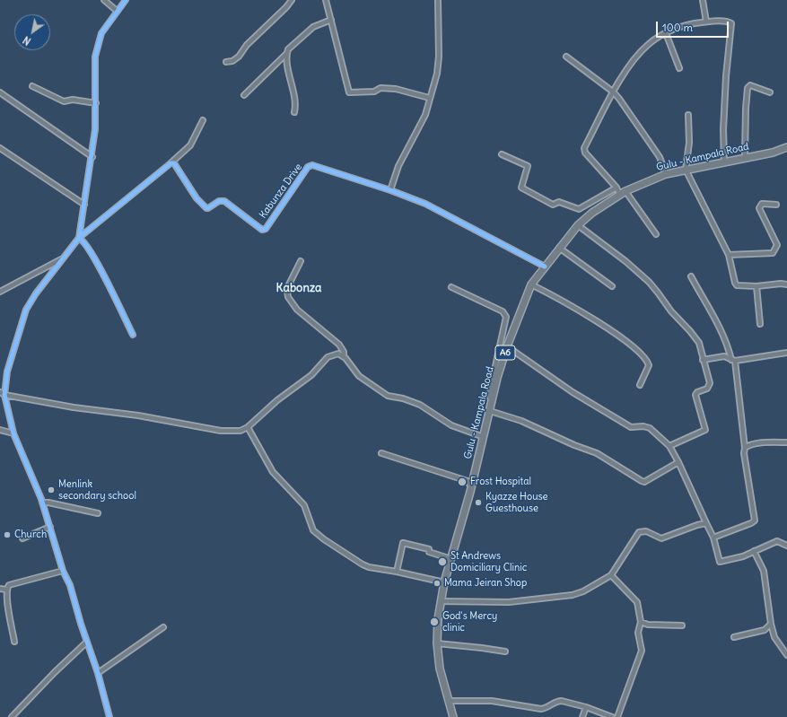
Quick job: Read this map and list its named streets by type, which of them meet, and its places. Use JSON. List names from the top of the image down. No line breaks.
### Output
{"streets":{"main road":["Gulu - Kampala Road","A6"],"street":["Kabunza Drive"]},"crossings":[["Gulu - Kampala Road","Kabunza Drive"]],"districts":["Kabonza"],"places":["Frost Hospital","Menlink secondary school","Kyazze House Guesthouse","Church","St Andrews Domiciliary Clinic","Mama Jeiran Shop","God's Mercy clinic"],"scale_bar":"100 m","north":"bottom left"}
